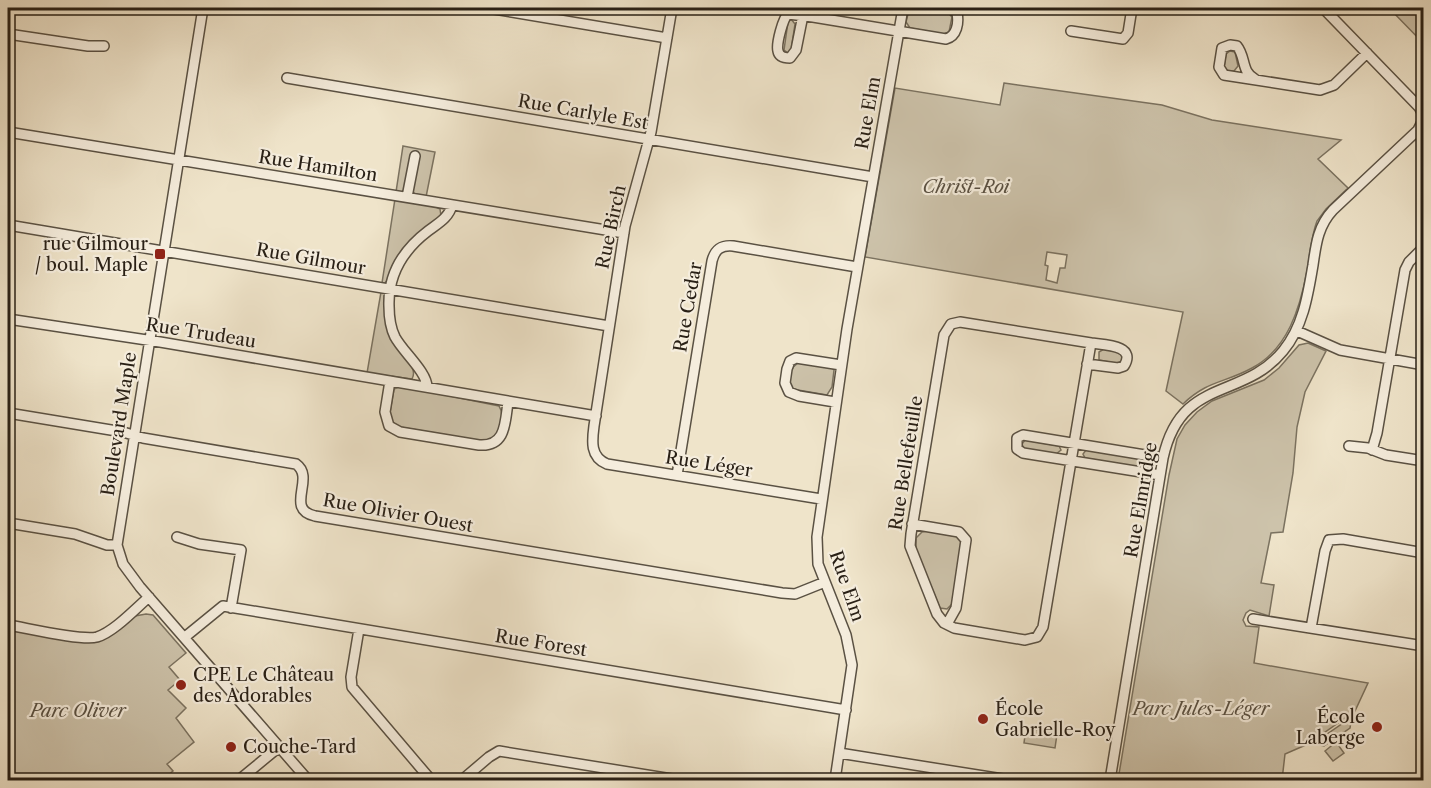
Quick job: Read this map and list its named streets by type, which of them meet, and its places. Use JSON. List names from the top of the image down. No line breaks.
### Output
{"streets":{"street":["Rue Carlyle Est","Rue Elm","Rue Hamilton","Rue Birch","Rue Gilmour","Rue Cedar","Rue Trudeau","Boulevard Maple","Rue Bellefeuille","Rue Léger","Rue Elmridge","Rue Olivier Ouest","Rue Forest"]},"crossings":[["Rue Carlyle Est","Rue Elm"],["Rue Carlyle Est","Rue Birch"],["Rue Elm","Rue Cedar"],["Rue Elm","Rue Léger"],["Rue Elm","Rue Olivier Ouest"],["Rue Elm","Rue Forest"],["Rue Hamilton","Rue Birch"],["Rue Hamilton","Boulevard Maple"],["Rue Birch","Rue Gilmour"],["Rue Birch","Rue Trudeau"],["Rue Birch","Rue Léger"],["Rue Gilmour","Boulevard Maple"],["Rue Cedar","Rue Léger"],["Rue Trudeau","Boulevard Maple"],["Boulevard Maple","Rue Olivier Ouest"]],"parks":["Christ-Roi","Parc Jules-Léger","Parc Oliver"],"places":{"transit":["rue Gilmour / boul. Maple"],"other":["CPE Le Château des Adorables","École Gabrielle-Roy","École Laberge","Couche-Tard"]}}
